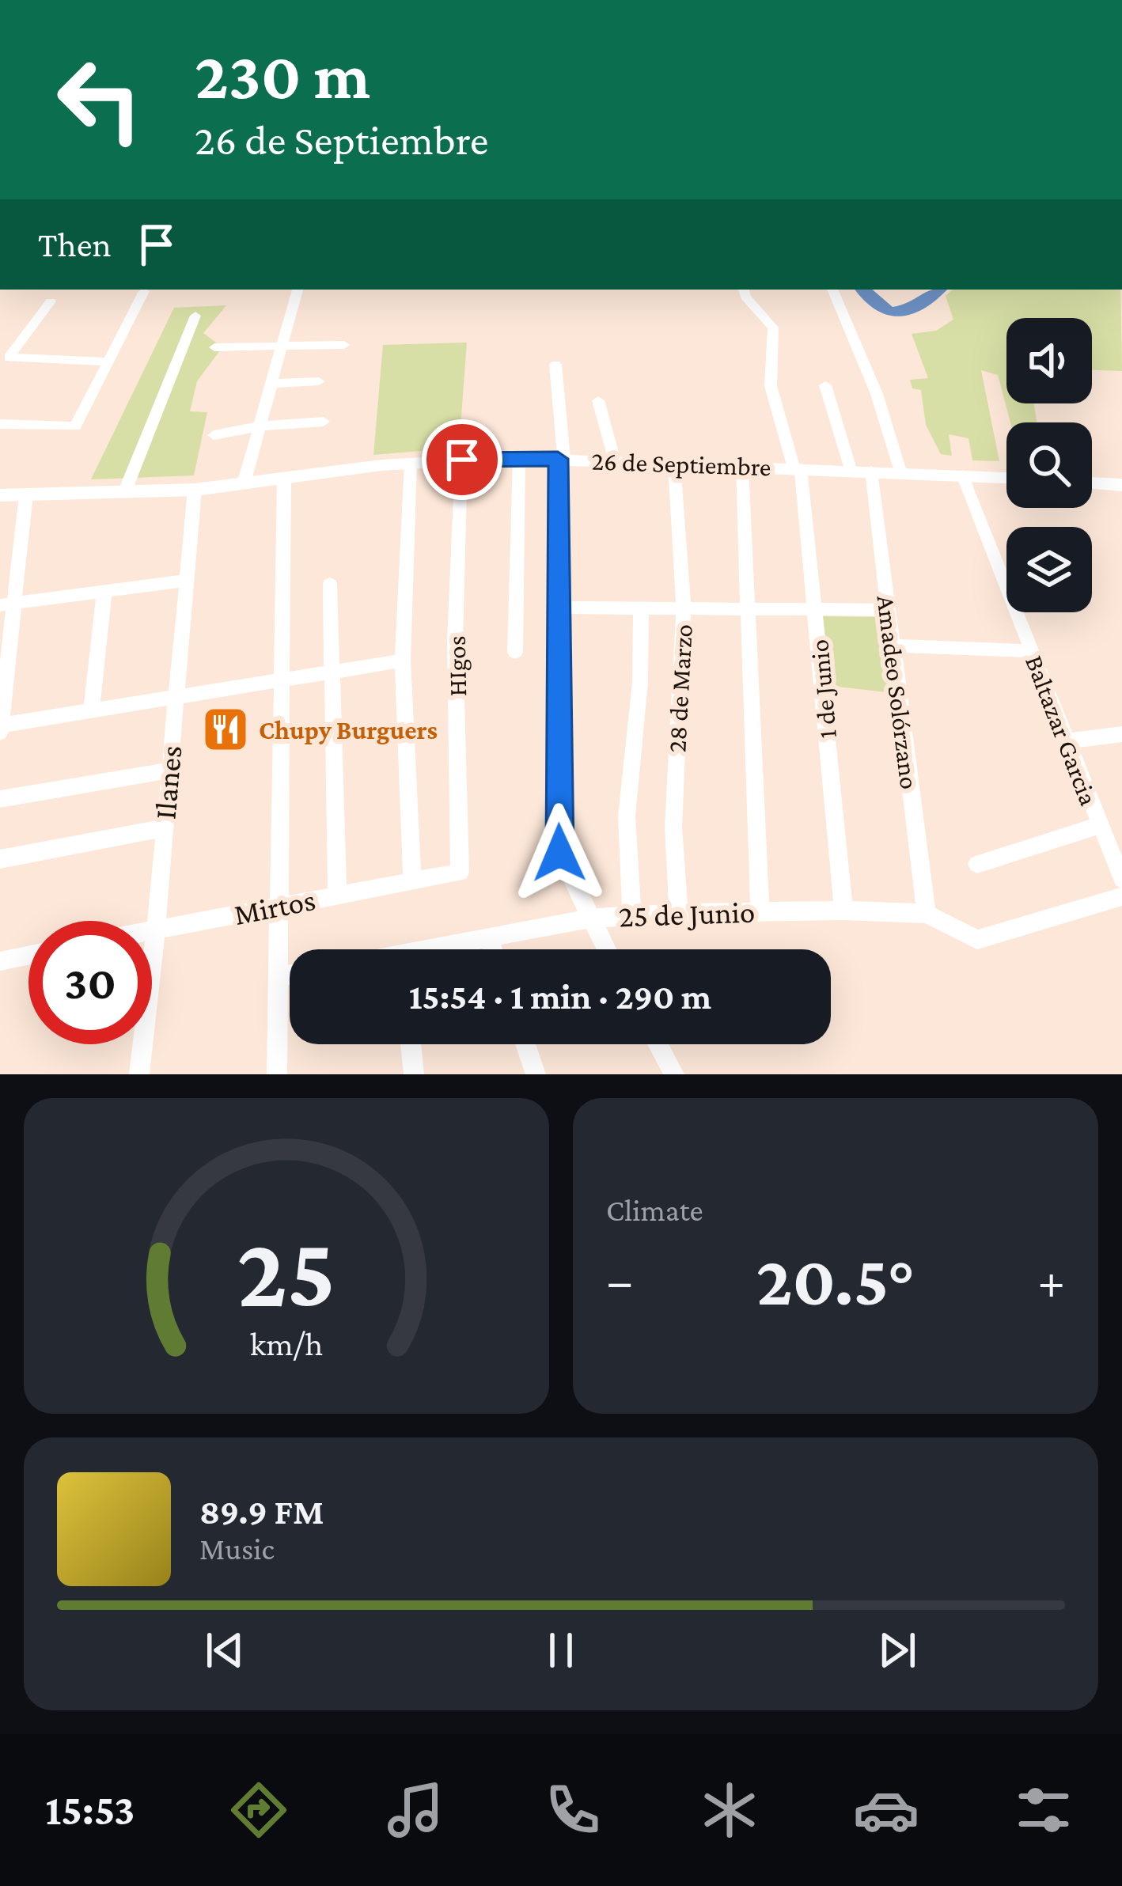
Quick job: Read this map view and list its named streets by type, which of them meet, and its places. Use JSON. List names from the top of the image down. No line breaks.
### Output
{"streets":{"street":["26 de Septiembre","HIgos","28 de Marzo","1 de Junio","Amadeo Solórzano","Baltazar Garcia","Ilanes","Mirtos","25 de Junio"]},"crossings":[["26 de Septiembre","HIgos"],["26 de Septiembre","28 de Marzo"],["26 de Septiembre","1 de Junio"],["26 de Septiembre","Amadeo Solórzano"],["26 de Septiembre","Baltazar Garcia"],["26 de Septiembre","Ilanes"],["HIgos","Mirtos"],["28 de Marzo","25 de Junio"],["1 de Junio","25 de Junio"],["Amadeo Solórzano","25 de Junio"],["Ilanes","Mirtos"]],"places":{"restaurant":["Chupy Burguers"]},"page":{"turn":["230 m","26 de Septiembre"],"then":"Then","limit":"30","trip":"15:54 · 1 min · 290 m","tile":"Climate","heat":["−","20.5°","+"],"song":["89.9 FM","Music"],"tabs":"15:53","gauge":["25","km/h"]}}
